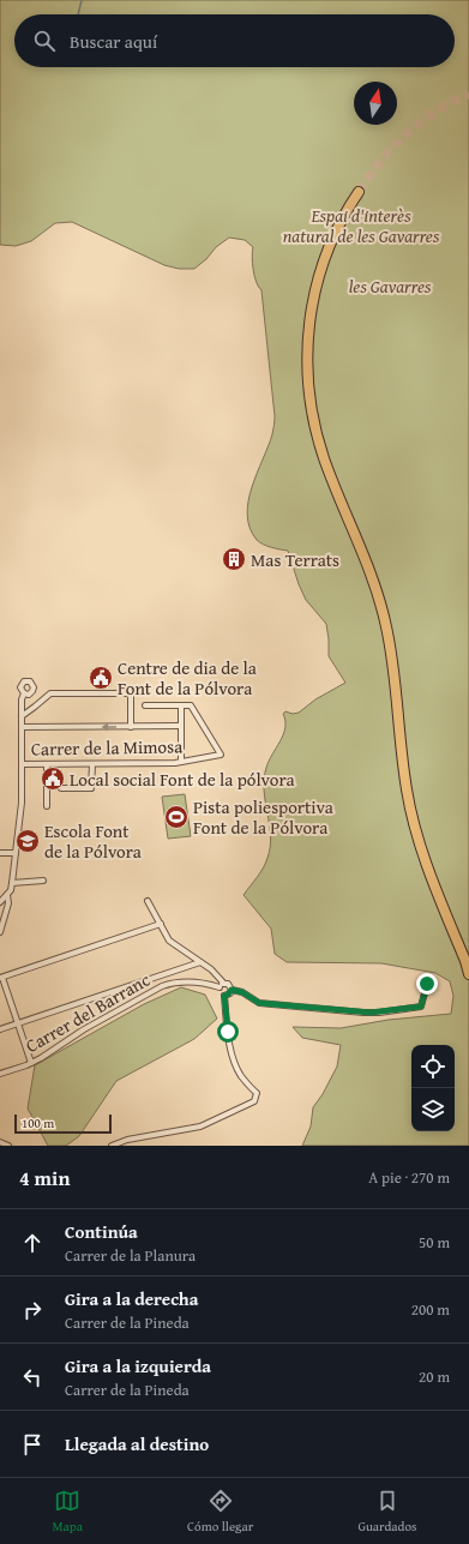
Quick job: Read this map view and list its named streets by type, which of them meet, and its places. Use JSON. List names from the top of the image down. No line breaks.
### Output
{"streets":{"street":["Carrer de la Mimosa","Carrer del Barranc"]},"parks":["Espai d'interès natural de les Gavarres","les Gavarres"],"places":{"building":["Mas Terrats"],"public building":["Centre de dia de la Font de la Pólvora","Local social Font de la pólvora"],"sports":["Pista poliesportiva Font de la Pólvora"],"school or university":["Escola Font de la Pólvora"]},"scale_bar":"100 m","north":"top","page":{"search":"Buscar aquí","scale":"100 m","heading":["4 min","A pie · 270 m"],"list":[["Continúa","Carrer de la Planura","50 m"],["Gira a la derecha","Carrer de la Pineda","200 m"],["Gira a la izquierda","Carrer de la Pineda","20 m"],"Llegada al destino"],"nav":["Mapa","Cómo llegar","Guardados"]}}
